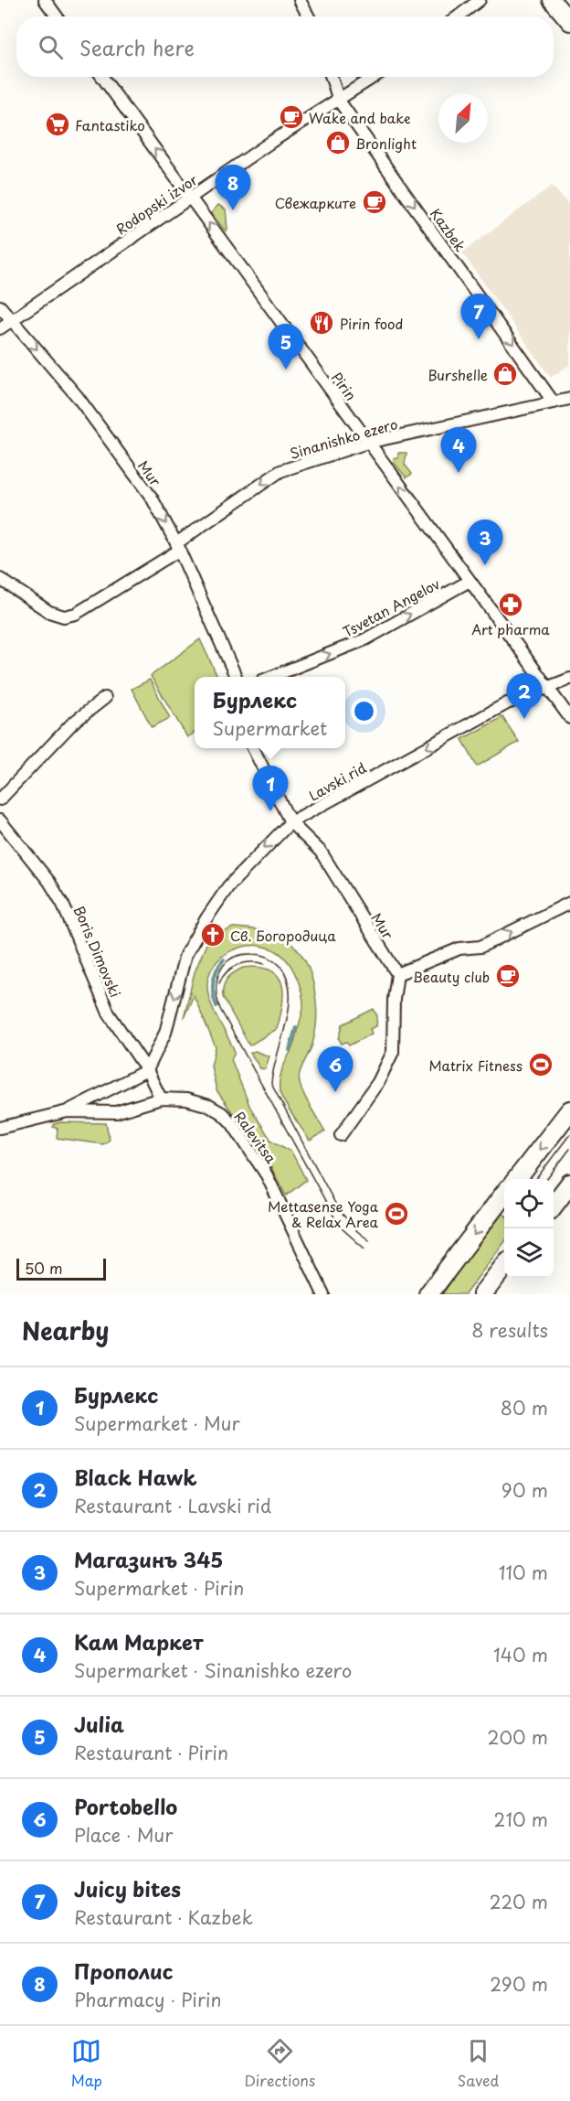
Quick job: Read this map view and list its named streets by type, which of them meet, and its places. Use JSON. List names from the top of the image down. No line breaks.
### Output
{"streets":{"street":["Rodopski izvor","Kazbek","Pirin","Sinanishko ezero","Mur","Tsvetan Angelov","Lavski rid","Boris Dimovski","Ralevitsa"]},"crossings":[["Rodopski izvor","Kazbek"],["Rodopski izvor","Pirin"],["Rodopski izvor","Mur"],["Kazbek","Sinanishko ezero"],["Pirin","Sinanishko ezero"],["Pirin","Tsvetan Angelov"],["Pirin","Lavski rid"],["Sinanishko ezero","Mur"],["Mur","Lavski rid"],["Lavski rid","Boris Dimovski"],["Boris Dimovski","Ralevitsa"]],"one_way":["Kazbek","Pirin","Mur","Tsvetan Angelov","Lavski rid"],"places":{"cafe":["Wake and bake","Свежарките","Beauty club"],"supermarket":["Fantastiko"],"shop":["Bronlight","Burshelle"],"restaurant":["Pirin food"],"pharmacy":["Art pharma"],"church":["Св. Богородица"],"sports":["Matrix Fitness","Mettasense Yoga & Relax Area"]},"scale_bar":"50 m","north":"top right","page":{"search":"Search here","pins":["8","7","5","4","3","2","1","6"],"popup":["Бурлекс","Supermarket"],"scale":"50 m","heading":["Nearby","8 results"],"list":[{"mark":"1","name":"Бурлекс","note":"Supermarket · Mur","value":"80 m"},{"mark":"2","name":"Black Hawk","note":"Restaurant · Lavski rid","value":"90 m"},{"mark":"3","name":"Магазинъ 345","note":"Supermarket · Pirin","value":"110 m"},{"mark":"4","name":"Кам Маркет","note":"Supermarket · Sinanishko ezero","value":"140 m"},{"mark":"5","name":"Julia","note":"Restaurant · Pirin","value":"200 m"},{"mark":"6","name":"Portobello","note":"Place · Mur","value":"210 m"},{"mark":"7","name":"Juicy bites","note":"Restaurant · Kazbek","value":"220 m"},{"mark":"8","name":"Прополис","note":"Pharmacy · Pirin","value":"290 m"}],"nav":["Map","Directions","Saved"]}}
